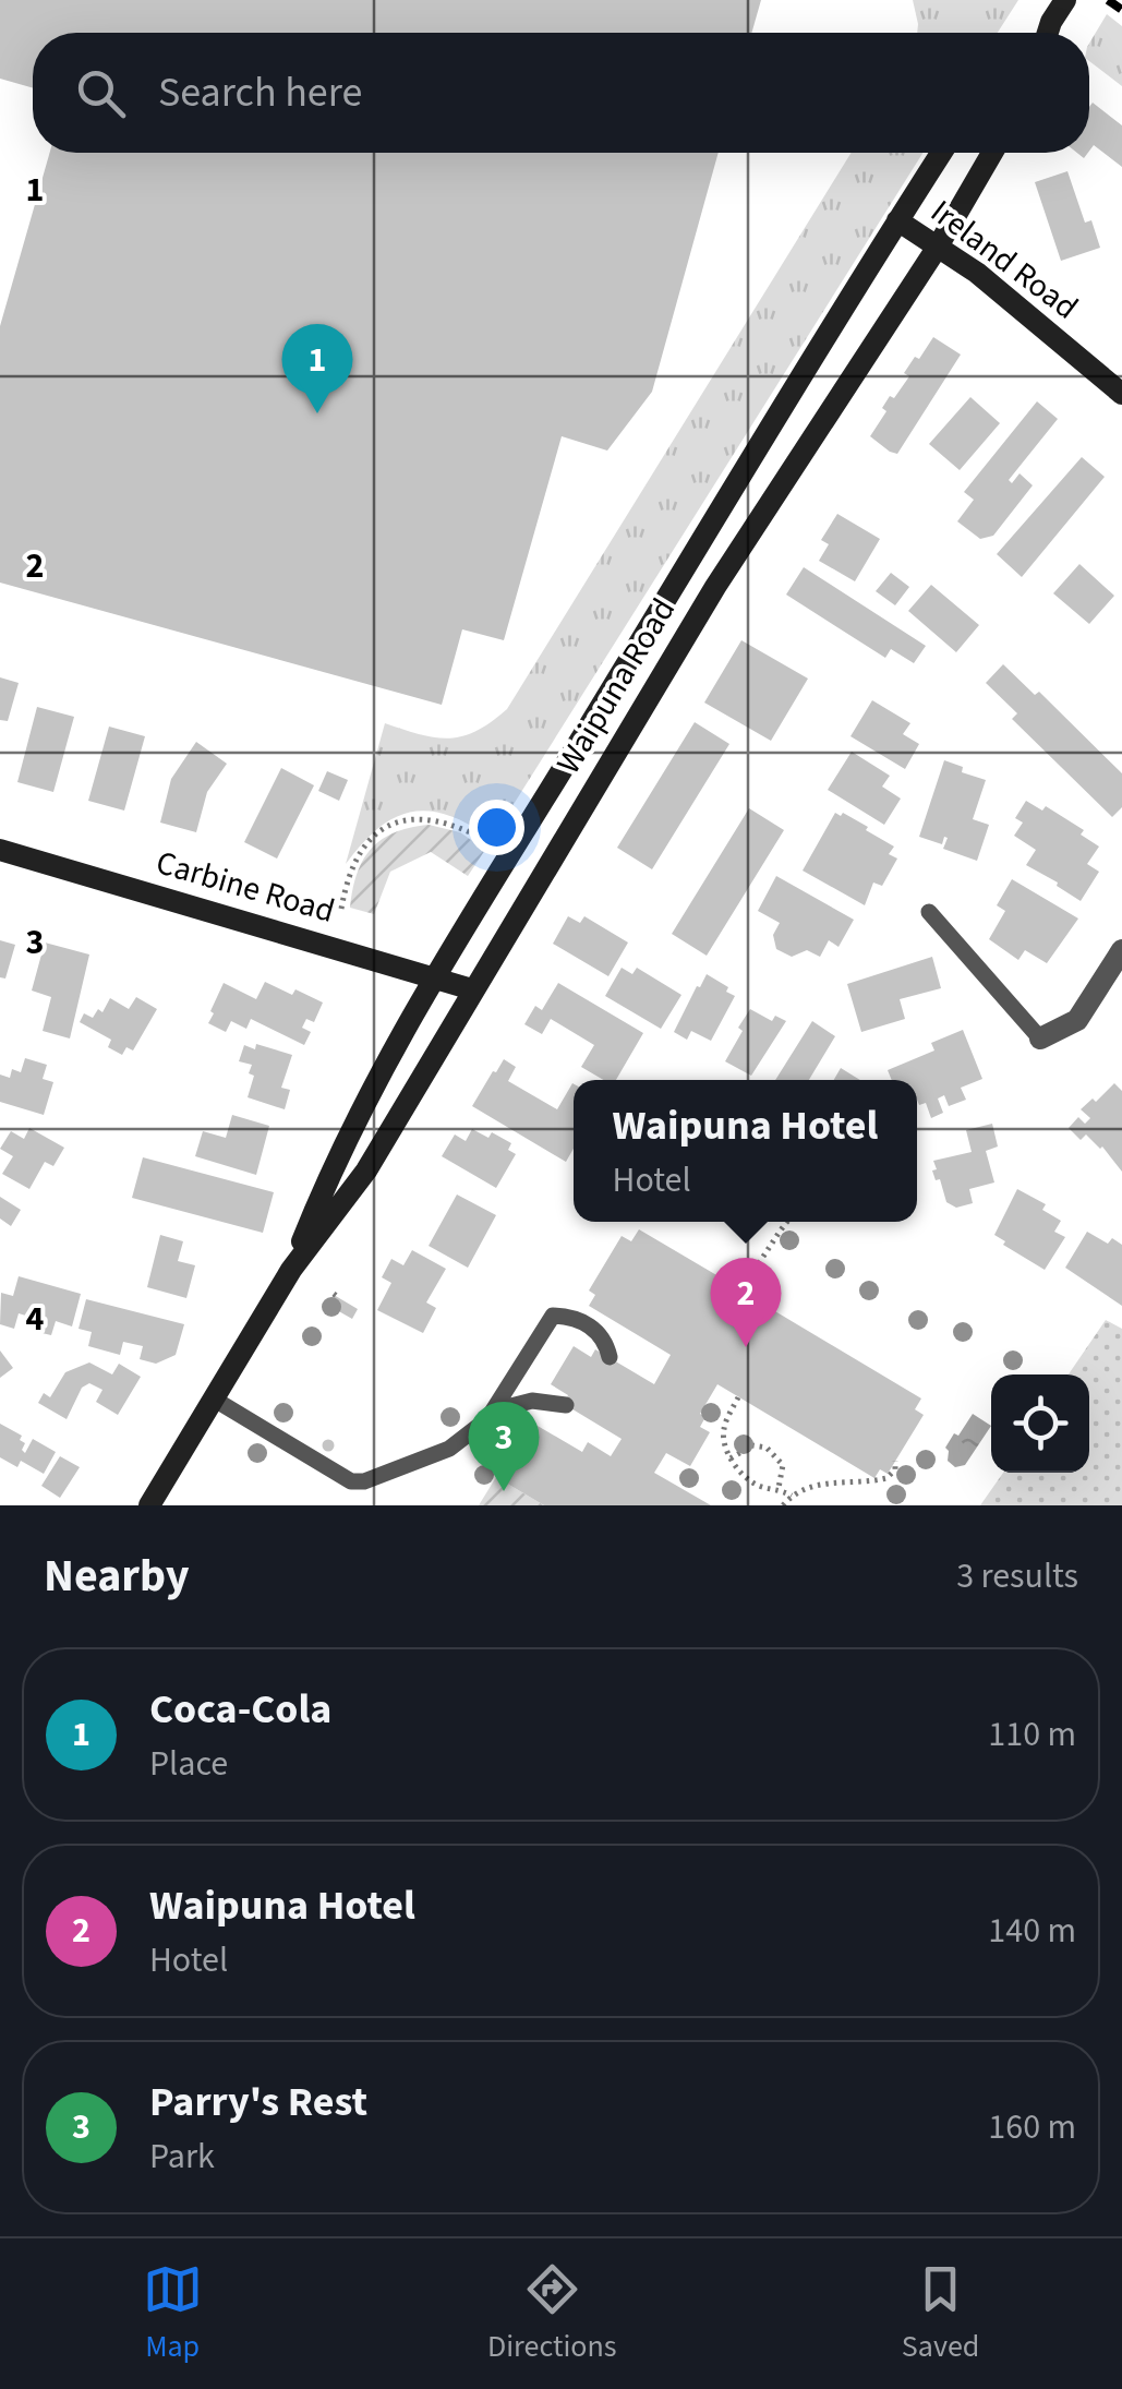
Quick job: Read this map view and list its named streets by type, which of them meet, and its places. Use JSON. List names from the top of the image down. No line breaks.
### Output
{"streets":{"main road":["Ireland Road","Waipuna Road","Carbine Road"]},"crossings":[["Ireland Road","Waipuna Road"],["Waipuna Road","Carbine Road"]],"page":{"search":"Search here","pins":["1","2","3"],"popup":["Waipuna Hotel","Hotel"],"heading":["Nearby","3 results"],"list":[{"mark":"1","name":"Coca-Cola","note":"Place","value":"110 m"},{"mark":"2","name":"Waipuna Hotel","note":"Hotel","value":"140 m"},{"mark":"3","name":"Parry's Rest","note":"Park","value":"160 m"}],"nav":["Map","Directions","Saved"]},"grid":{"rows":["1","2","3","4"]}}
